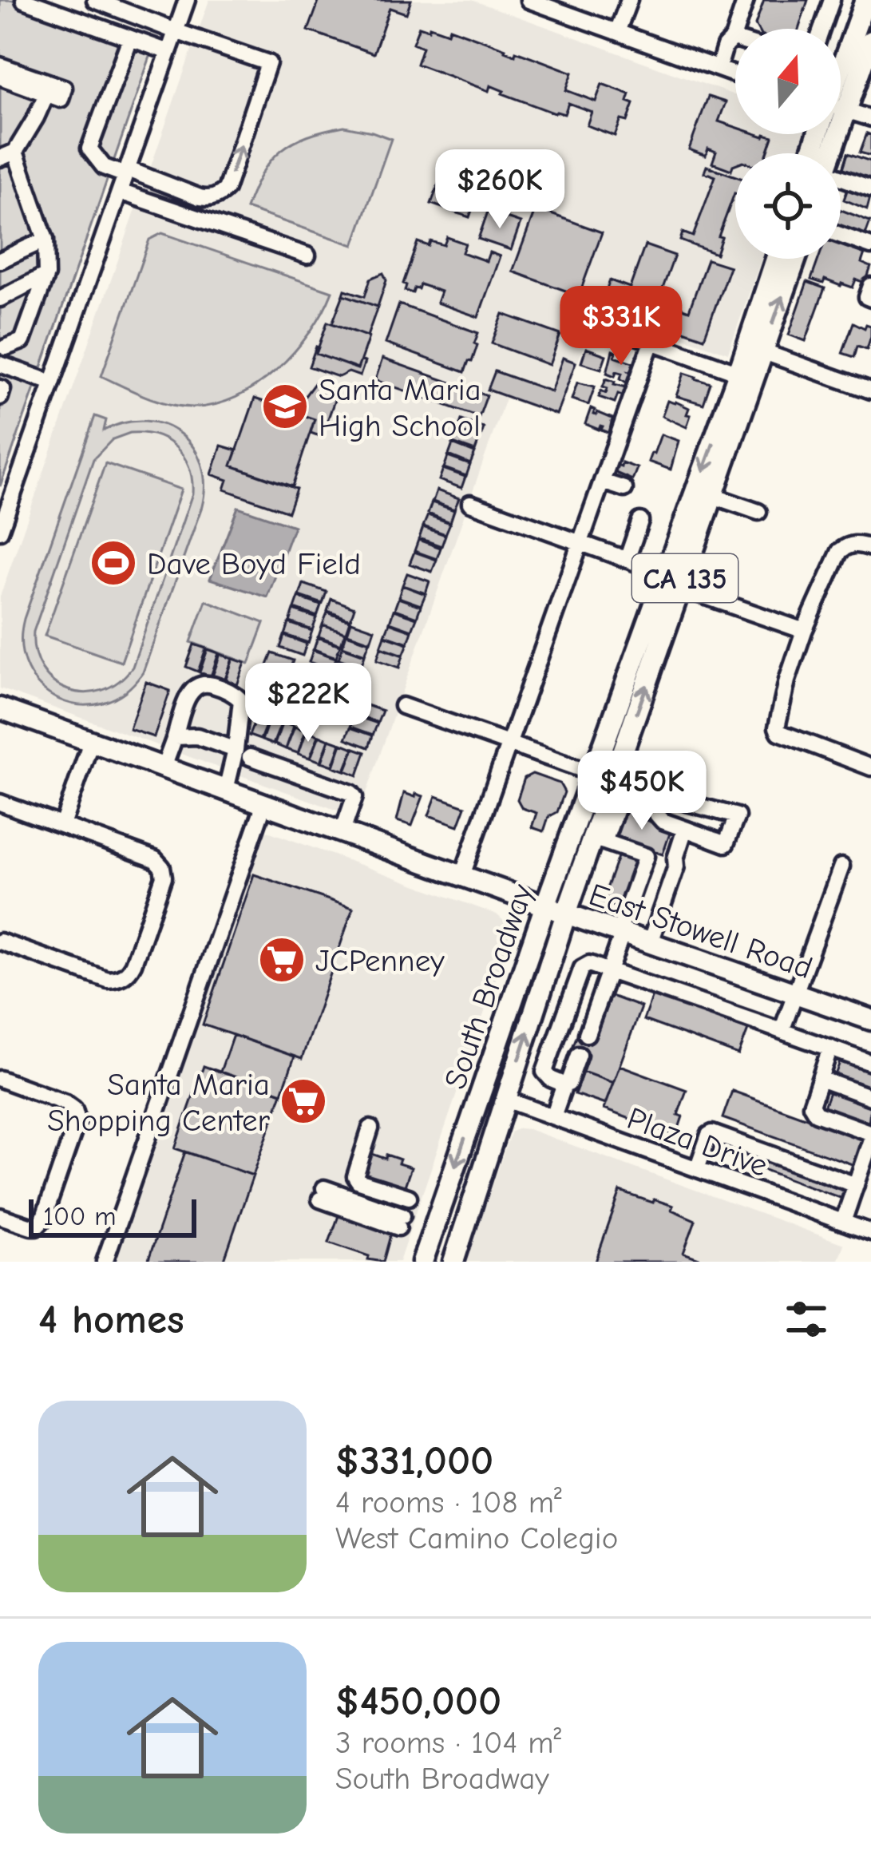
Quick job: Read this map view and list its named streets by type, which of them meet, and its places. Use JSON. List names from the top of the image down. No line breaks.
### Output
{"streets":{"main road":["CA 135","East Stowell Road","South Broadway"],"street":["Plaza Drive"]},"crossings":[["East Stowell Road","South Broadway"],["South Broadway","Plaza Drive"]],"places":{"school or university":["Santa Maria High School"],"sports":["Dave Boyd Field"],"supermarket":["JCPenney","Santa Maria Shopping Center"]},"scale_bar":"100 m","north":"top","page":{"price":["$260K","$331K","$222K","$450K"],"scale":"100 m","heading":"4 homes","list":[{"name":"$331,000","note":"4 rooms · 108 m² · West Camino Colegio"},{"name":"$450,000","note":"3 rooms · 104 m² · South Broadway"}]}}
